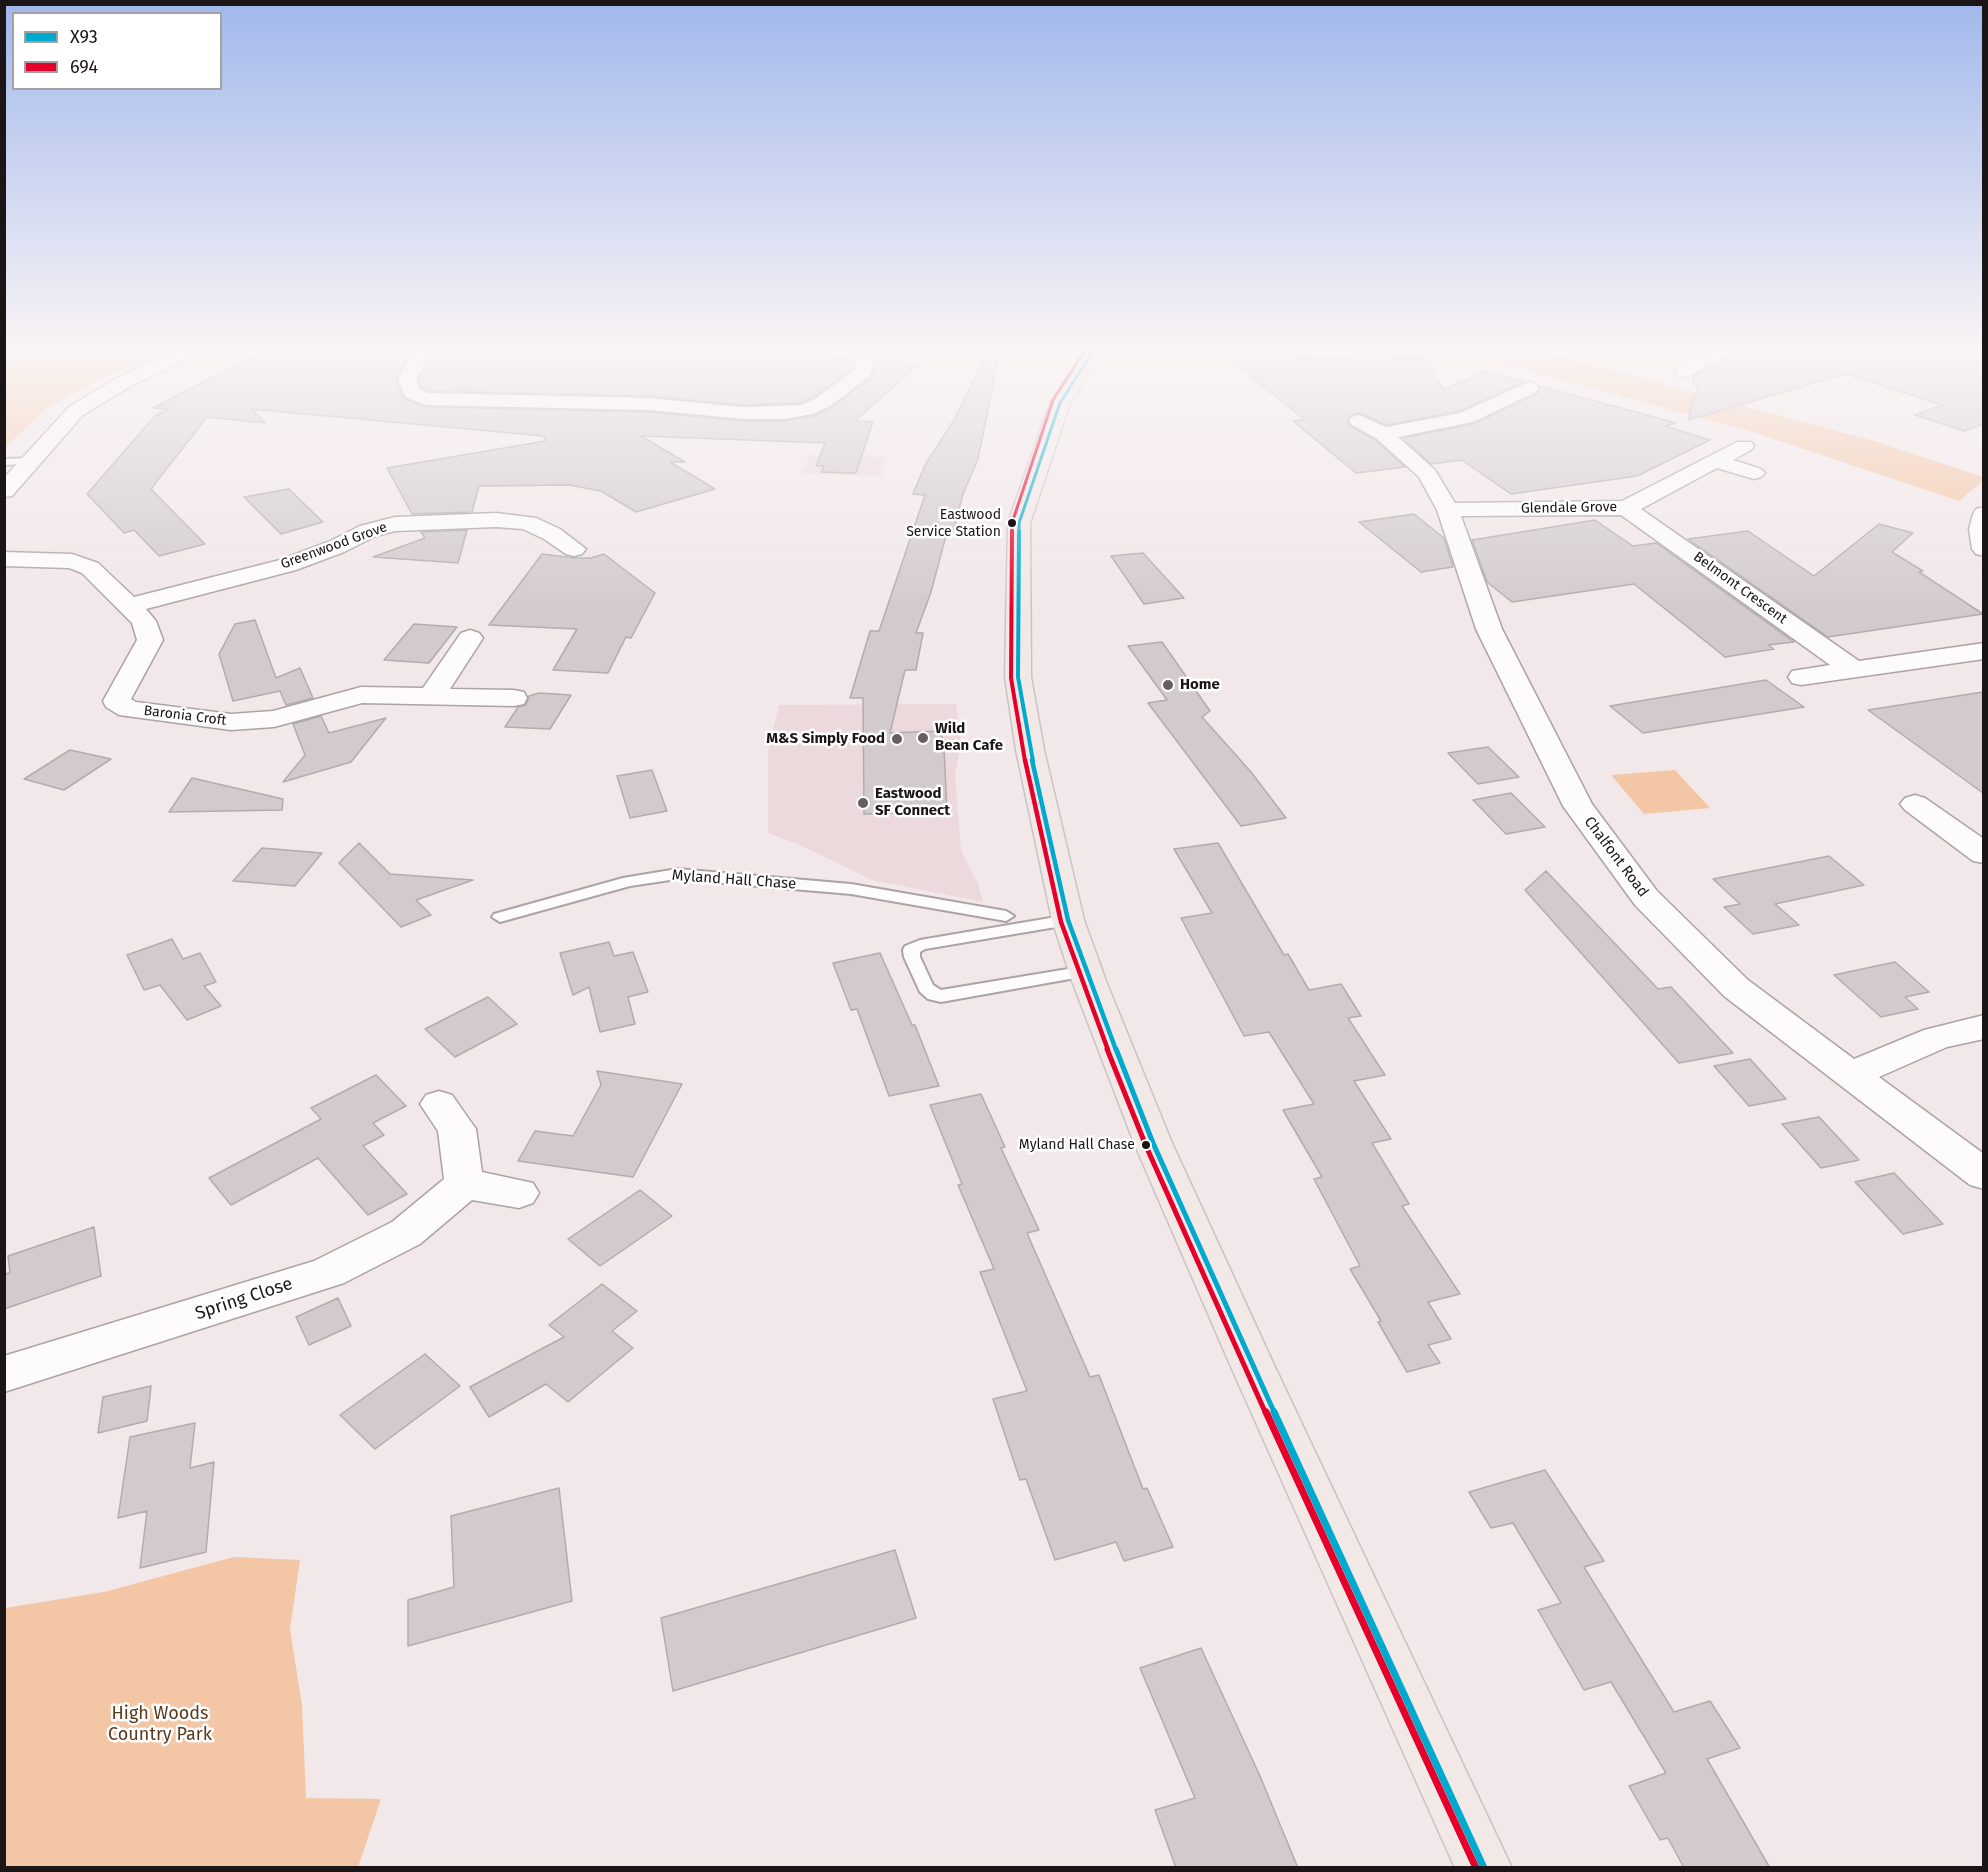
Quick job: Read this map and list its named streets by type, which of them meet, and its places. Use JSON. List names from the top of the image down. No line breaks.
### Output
{"streets":{"street":["Glendale Grove","Greenwood Grove","Belmont Crescent","Baronia Croft","Chalfont Road","Spring Close"],"lane":["Myland Hall Chase"]},"crossings":[["Glendale Grove","Belmont Crescent"],["Glendale Grove","Chalfont Road"],["Greenwood Grove","Baronia Croft"]],"parks":["High Woods Country Park"],"places":["Eastwood Service Station","Home","Wild Bean Cafe","M&S Simply Food","Eastwood SF Connect","Myland Hall Chase"],"lines":["transit line X93","transit line 694"],"legend":["X93","694"]}
